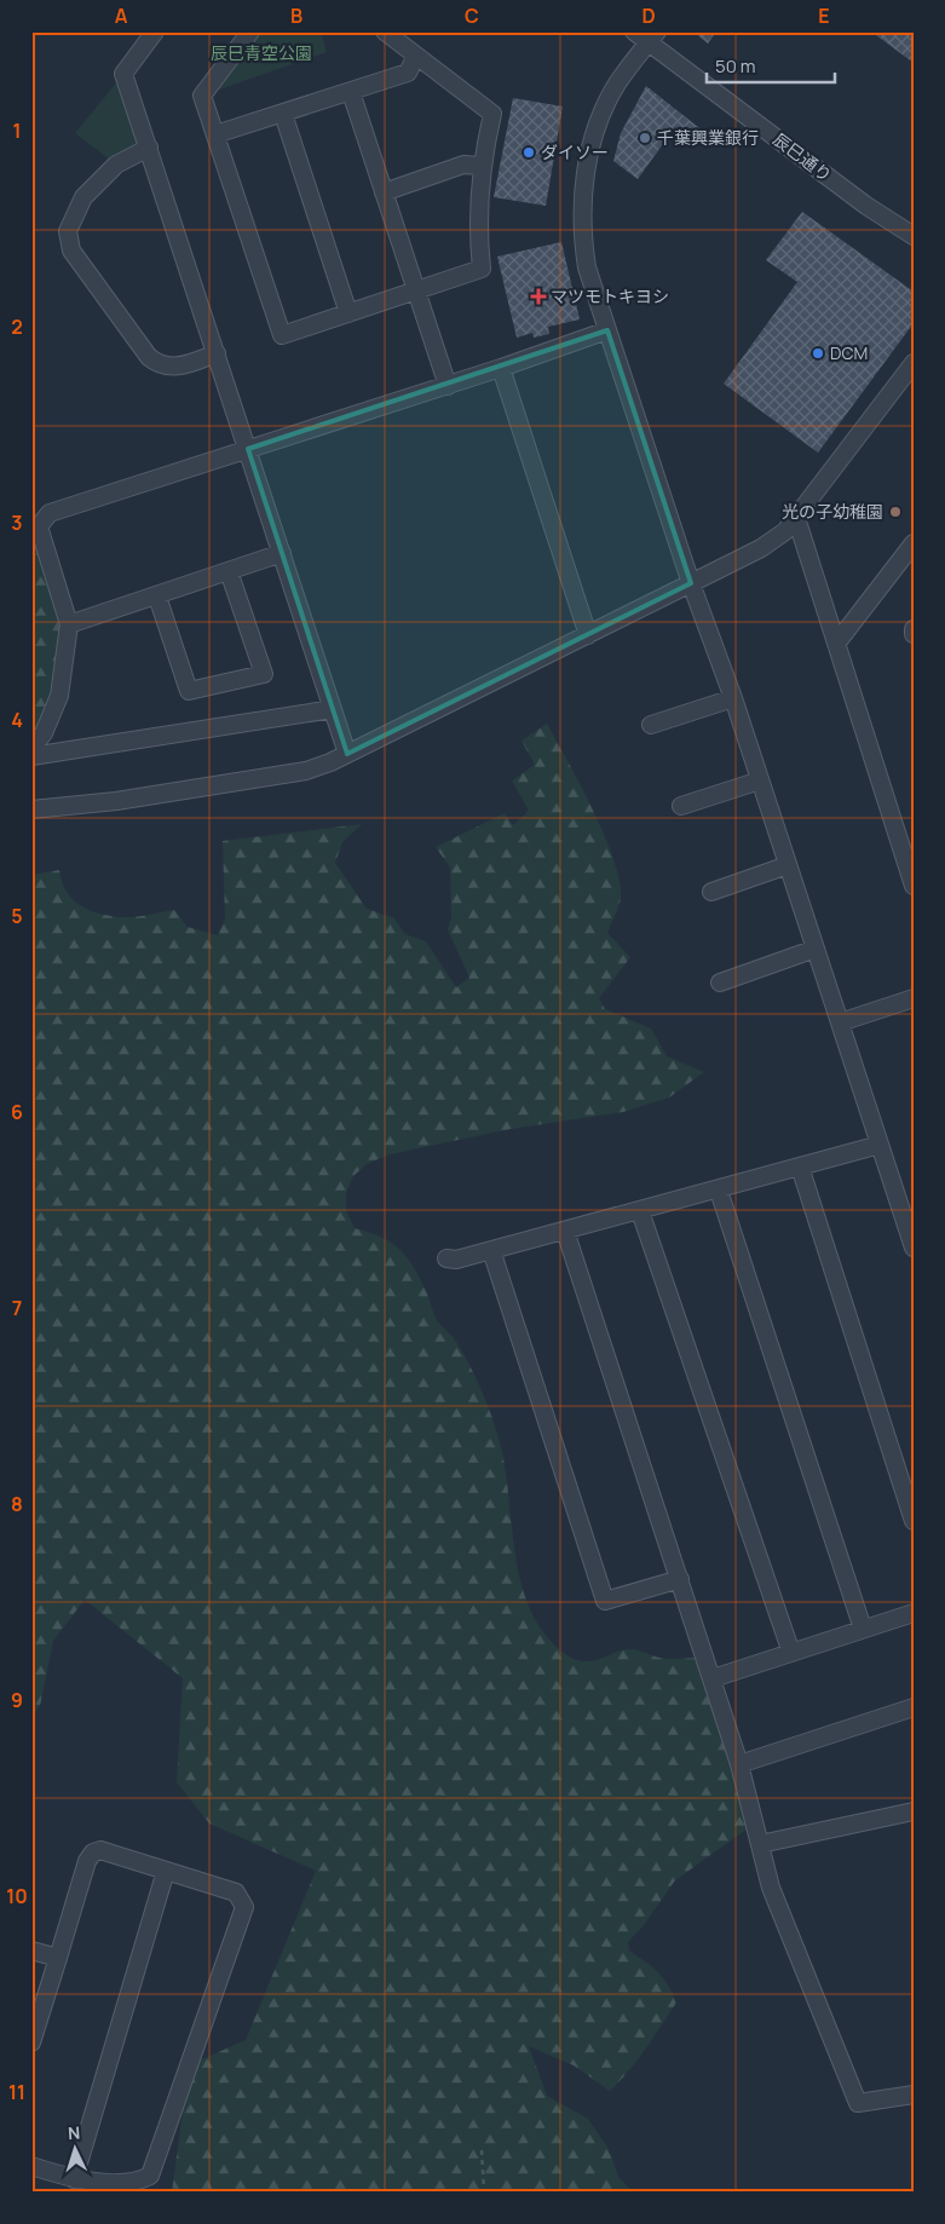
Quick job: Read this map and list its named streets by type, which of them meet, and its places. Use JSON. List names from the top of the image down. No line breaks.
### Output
{"streets":{"street":["辰巳通り"]},"parks":["辰巳青空公園"],"places":{"other":["千葉興業銀行","ダイソー","DCM","光の子幼稚園"],"health":["マツモトキヨシ"]},"scale_bar":"50 m","north":"top","grid":{"columns":["A","B","C","D","E"],"rows":["1","2","3","4","5","6","7","8","9","10","11"]}}
